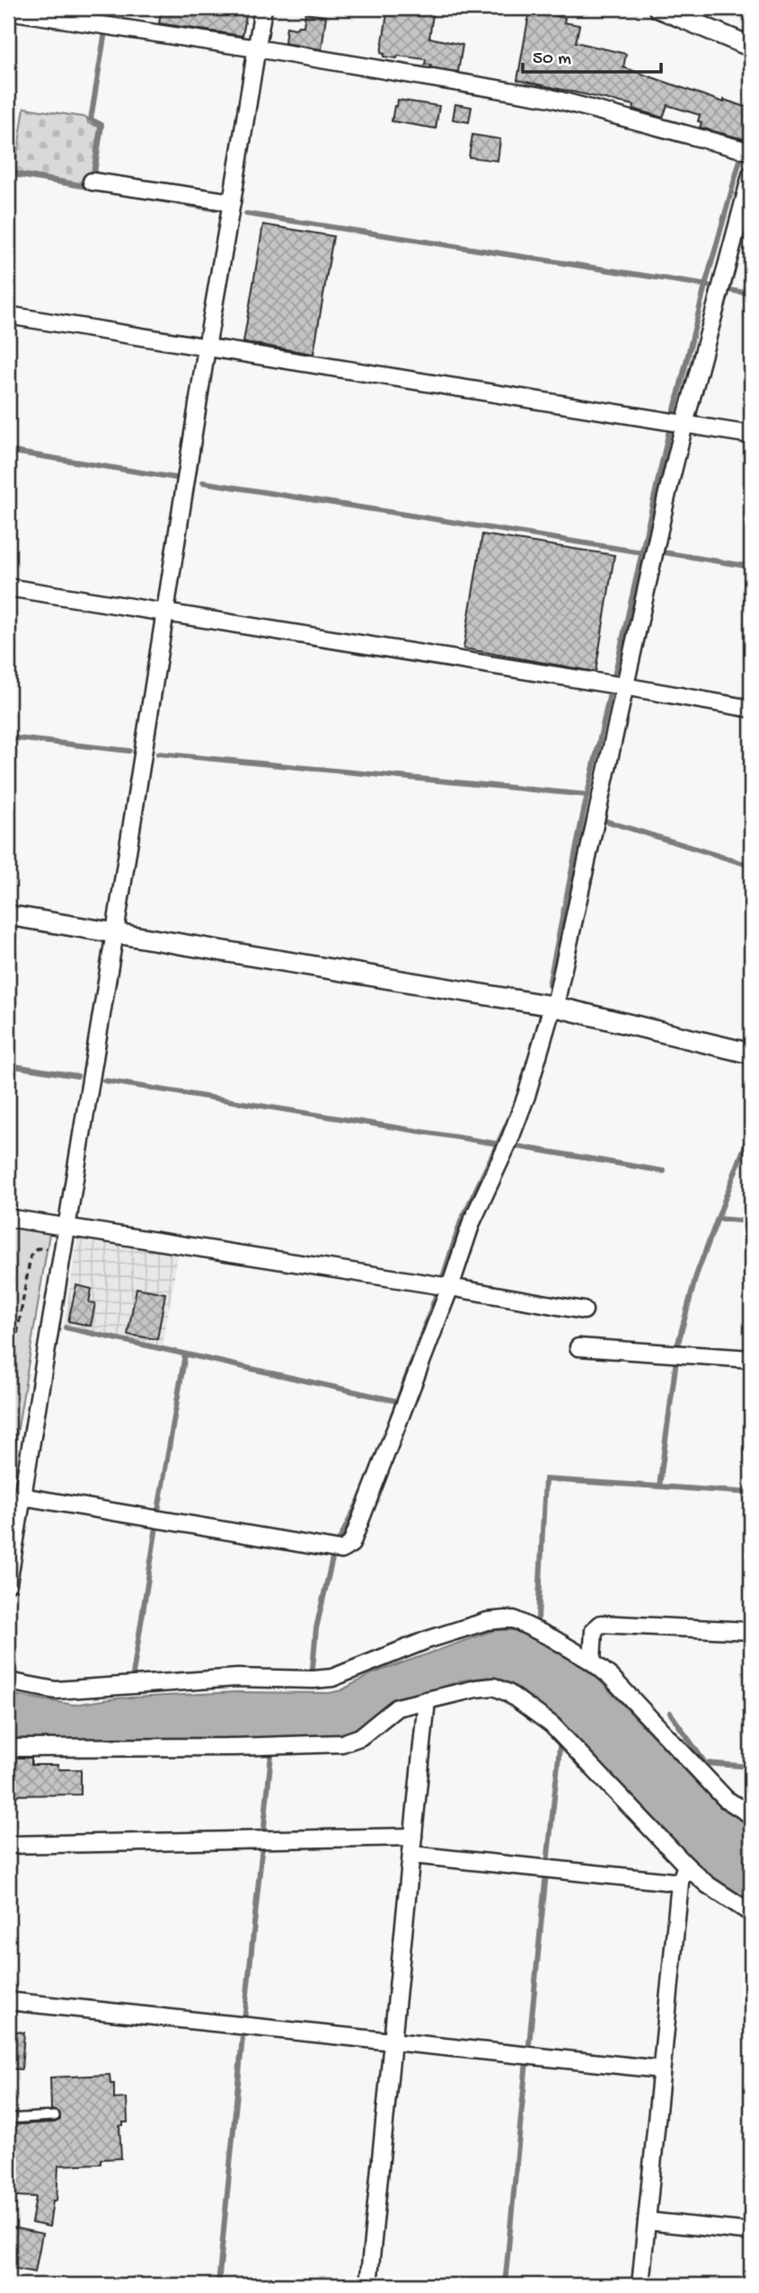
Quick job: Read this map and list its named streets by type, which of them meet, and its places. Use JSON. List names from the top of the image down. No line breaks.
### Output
{"scale_bar":"50 m"}
